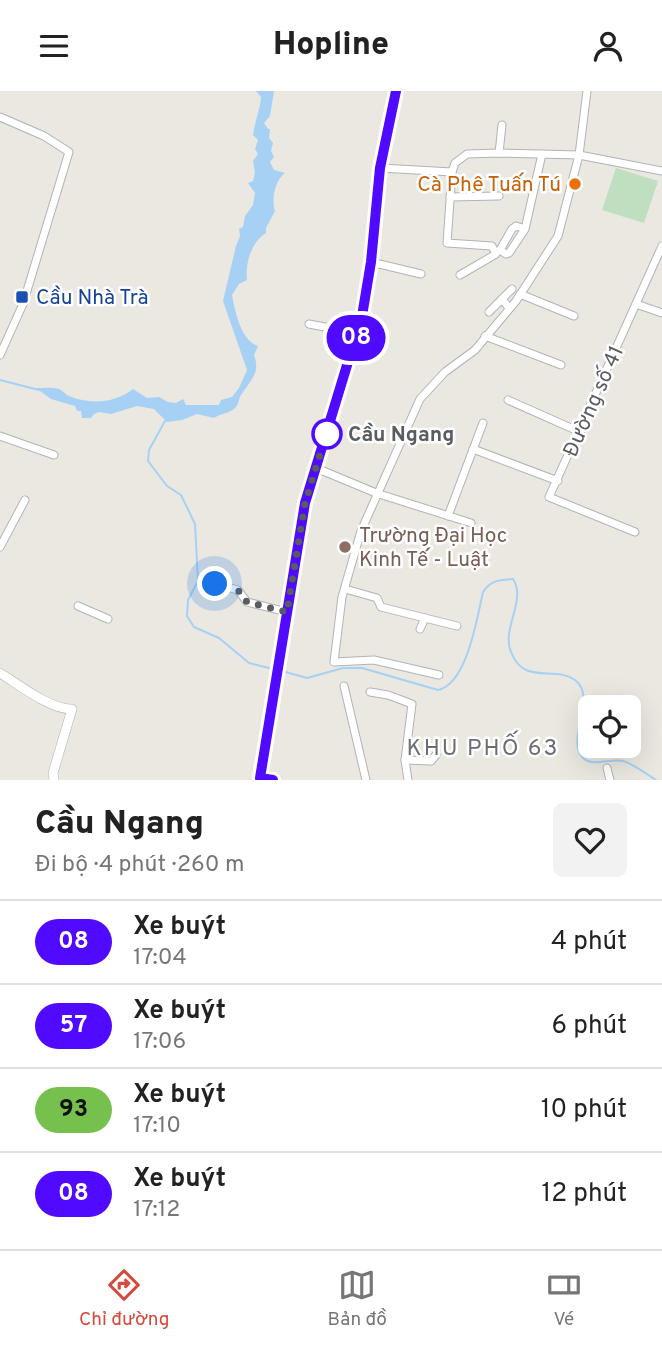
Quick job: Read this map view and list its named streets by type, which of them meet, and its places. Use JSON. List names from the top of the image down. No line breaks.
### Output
{"streets":{"street":["Đường số 41"]},"districts":["KHU PHỐ 63"],"places":{"other":["Cà Phê Tuấn Tú","Cầu Ngang","Trường Đại Học Kinh Tế - Luật"],"transit":["Cầu Nhà Trà"]},"lines":["bus line 08"],"page":{"header":"Hopline","on_map":"08","heading":["Cầu Ngang","Đi bộ · 4 phút · 260 m"],"list":[{"mark":"08","name":"Xe buýt","note":"17:04","value":"4 phút"},{"mark":"57","name":"Xe buýt","note":"17:06","value":"6 phút"},{"mark":"93","name":"Xe buýt","note":"17:10","value":"10 phút"},{"mark":"08","name":"Xe buýt","note":"17:12","value":"12 phút"}],"tabs":["Chỉ đường","Bản đồ","Vé"]}}
